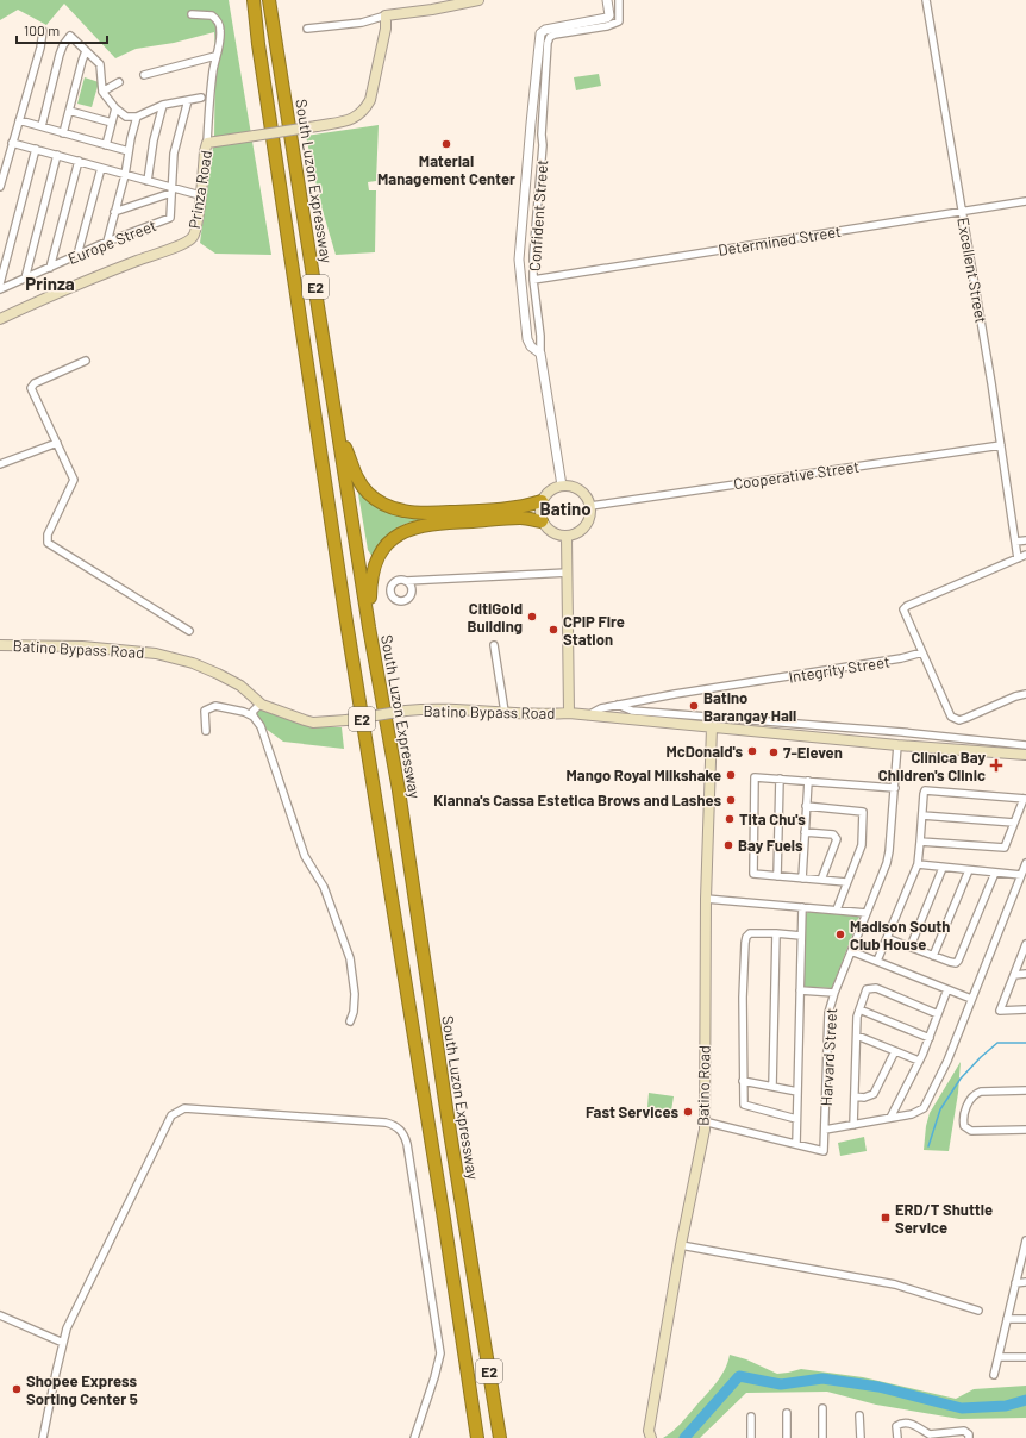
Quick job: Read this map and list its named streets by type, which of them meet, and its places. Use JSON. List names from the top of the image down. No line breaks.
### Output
{"streets":{"highway":["South Luzon Expressway","E2"],"main road":["Prinza Road","Batino Bypass Road","Batino Road"],"street":["Confident Street","Determined Street","Europe Street","Excellent Street","Cooperative Street","Integrity Street","Harvard Street"]},"crossings":[["Confident Street","Determined Street"],["Confident Street","Cooperative Street"],["Determined Street","Excellent Street"],["Excellent Street","Cooperative Street"],["Batino Bypass Road","Integrity Street"],["Batino Bypass Road","Harvard Street"],["Batino Bypass Road","Batino Road"]],"districts":["Prinza","Batino"],"places":{"other":["Material Management Center","CitiGold Building","CPIP Fire Station","Batino Barangay Hall","McDonald's","7-Eleven","Mango Royal Milkshake","Kianna's Cassa Estetica Brows and Lashes","Tita Chu's","Bay Fuels","Madison South Club House","Fast Services","Shopee Express Sorting Center 5"],"health":["Clinica Bay Children's Clinic"],"transit":["ERD/T Shuttle Service"]},"scale_bar":"100 m"}
